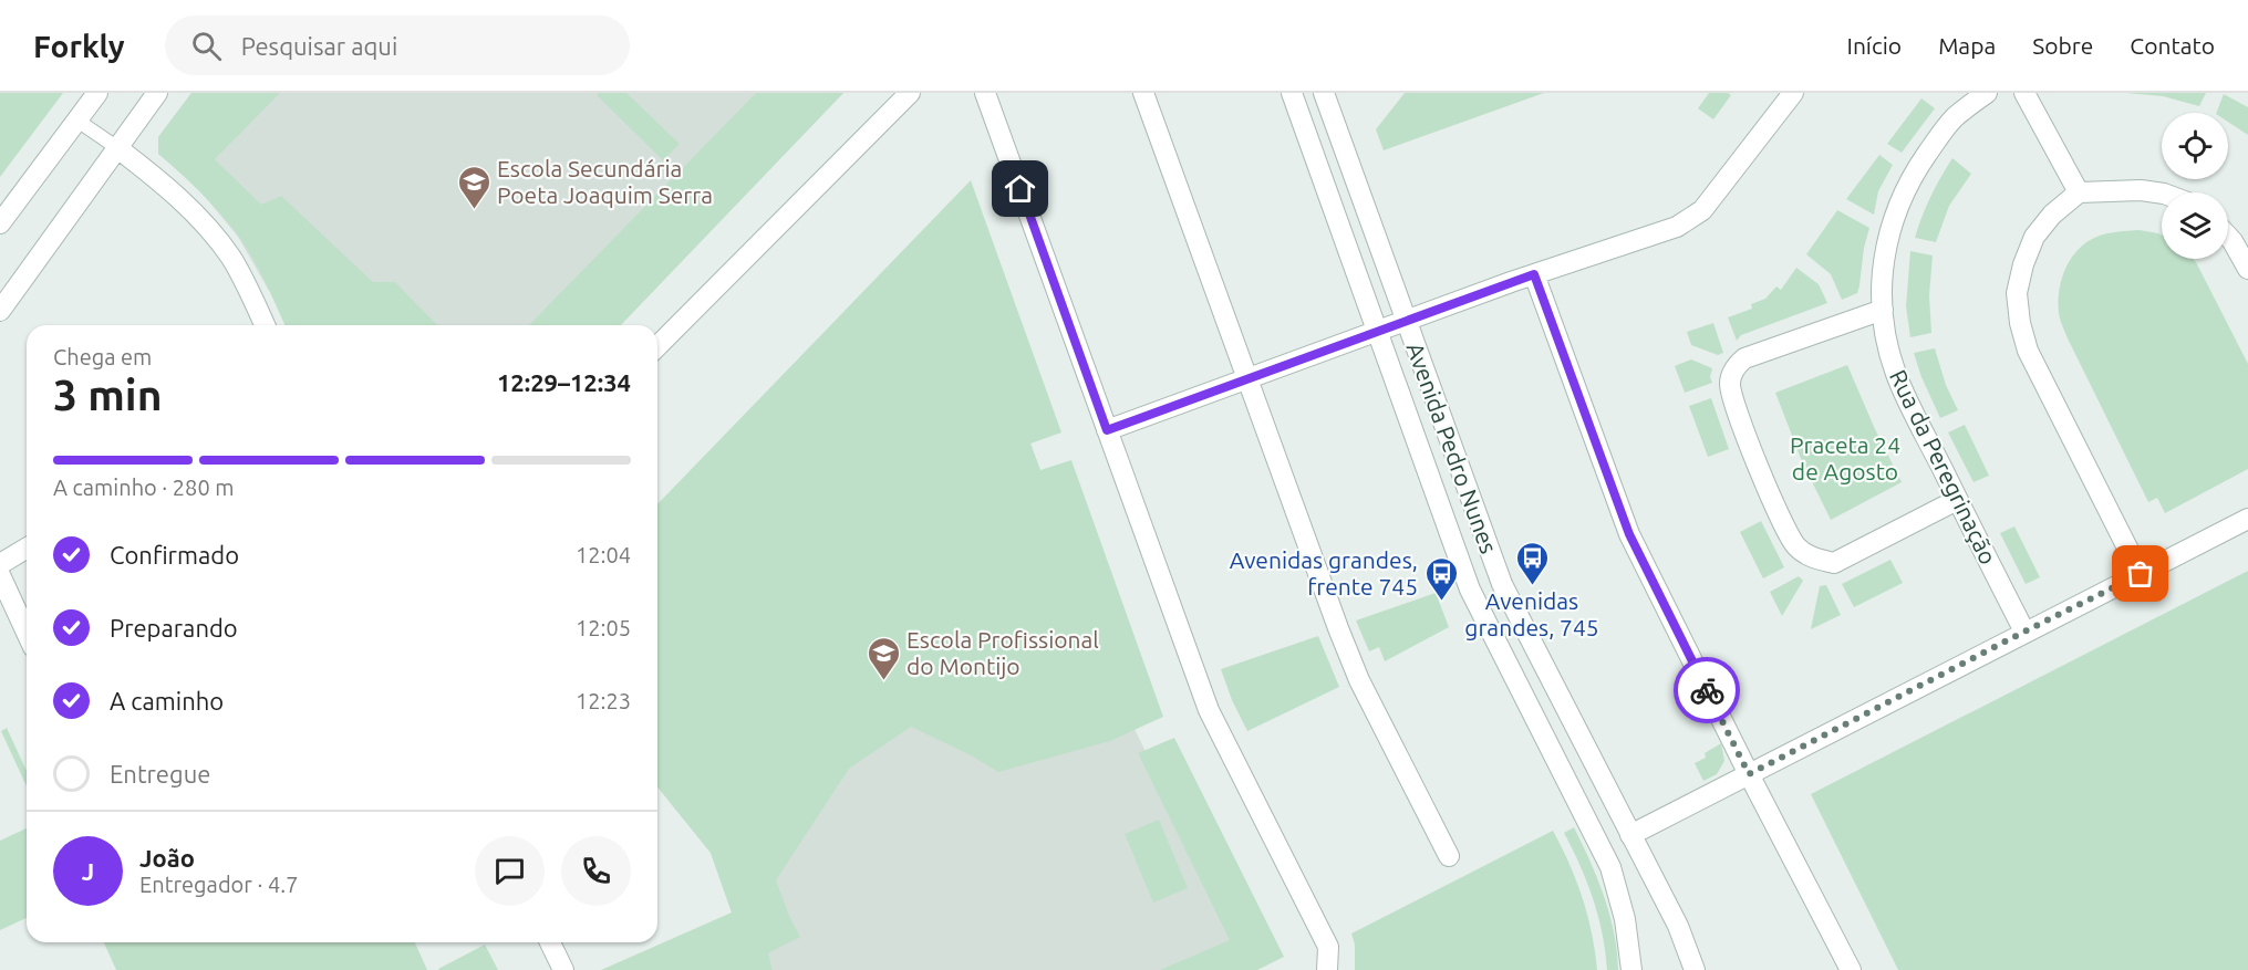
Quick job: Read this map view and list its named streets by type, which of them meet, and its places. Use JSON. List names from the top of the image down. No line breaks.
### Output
{"streets":{"street":["Avenida Pedro Nunes","Rua da Peregrinação"]},"parks":["Praceta 24 de Agosto"],"places":{"school or university":["Escola Secundária Poeta Joaquim Serra","Escola Profissional do Montijo"],"bus stop":["Avenidas grandes, 745","Avenidas grandes, frente 745"]},"page":{"header":"Forkly","search":"Pesquisar aqui","nav":["Início","Mapa","Sobre","Contato"],"heading":["3 min","Chega em","12:29–12:34"],"panel":["João","Entregador · 4.7"],"bar":"A caminho · 280 m","list":[["Confirmado","12:04"],["Preparando","12:05"],["A caminho","12:23"],"Entregue"],"round":"J"}}
